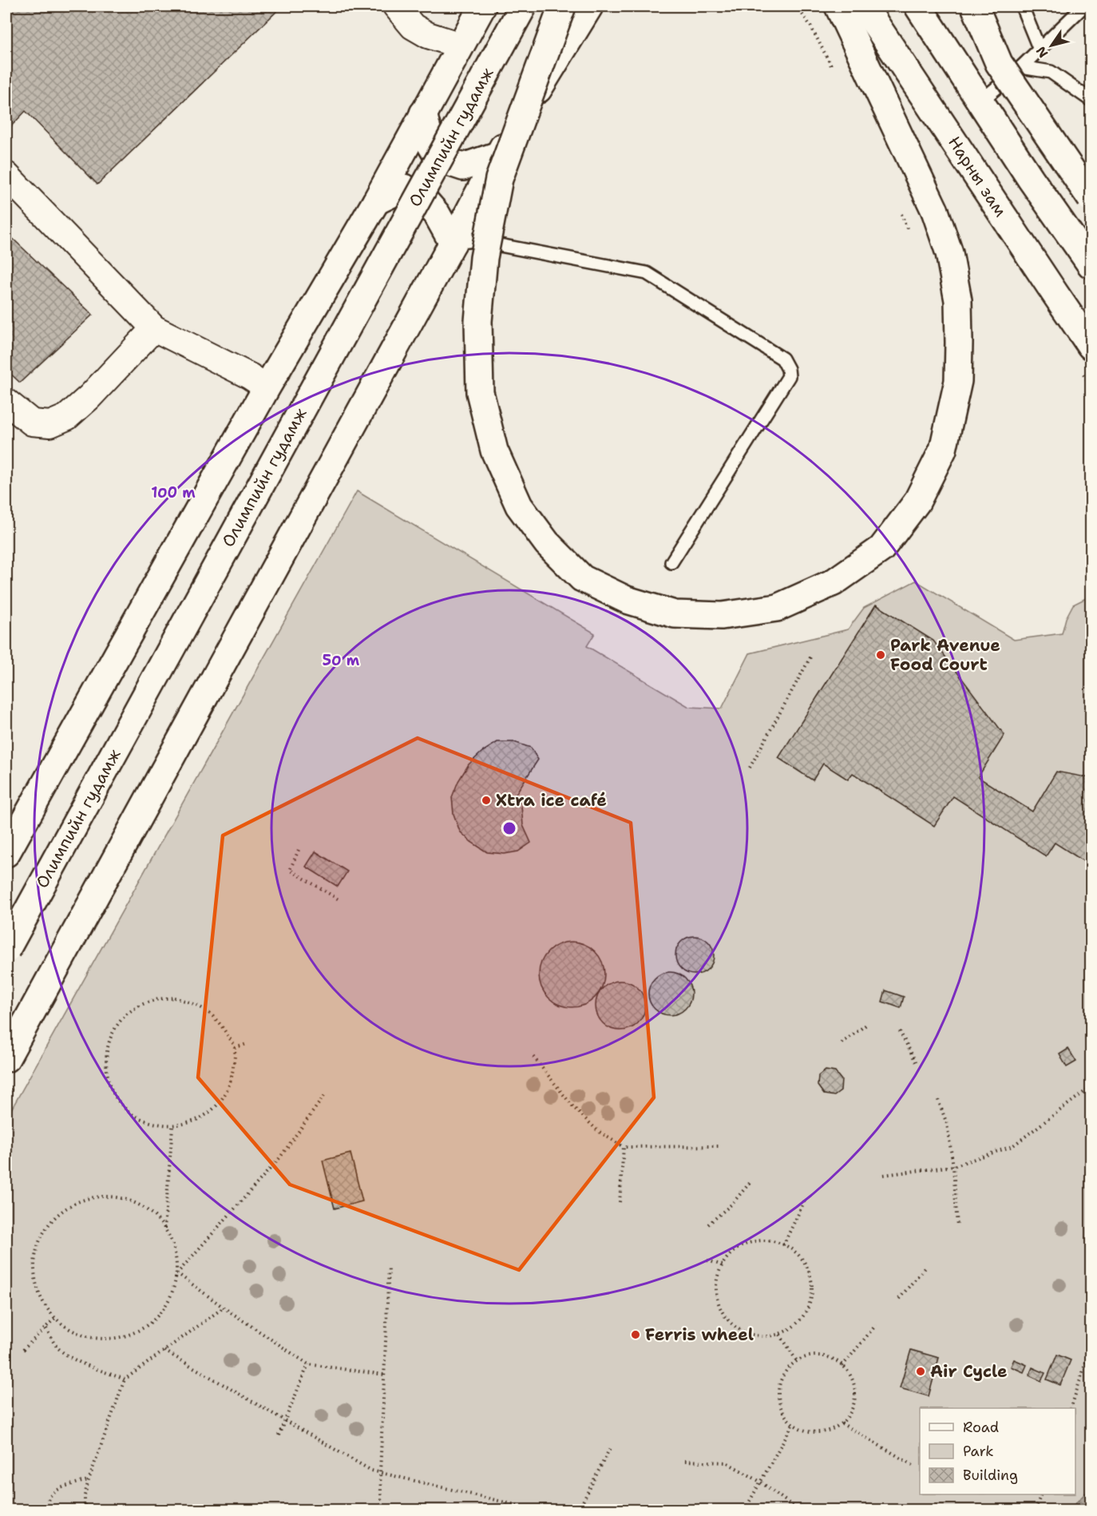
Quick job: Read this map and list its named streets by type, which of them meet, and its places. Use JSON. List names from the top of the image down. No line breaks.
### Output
{"streets":{"main road":["Олимпийн гудамж","Нарны зам"]},"places":["Park Avenue Food Court","Xtra ice café","Ferris wheel","Air Cycle"],"legend":["Road","Park","Building"],"north":"bottom left","rings":["100 m","50 m"]}
